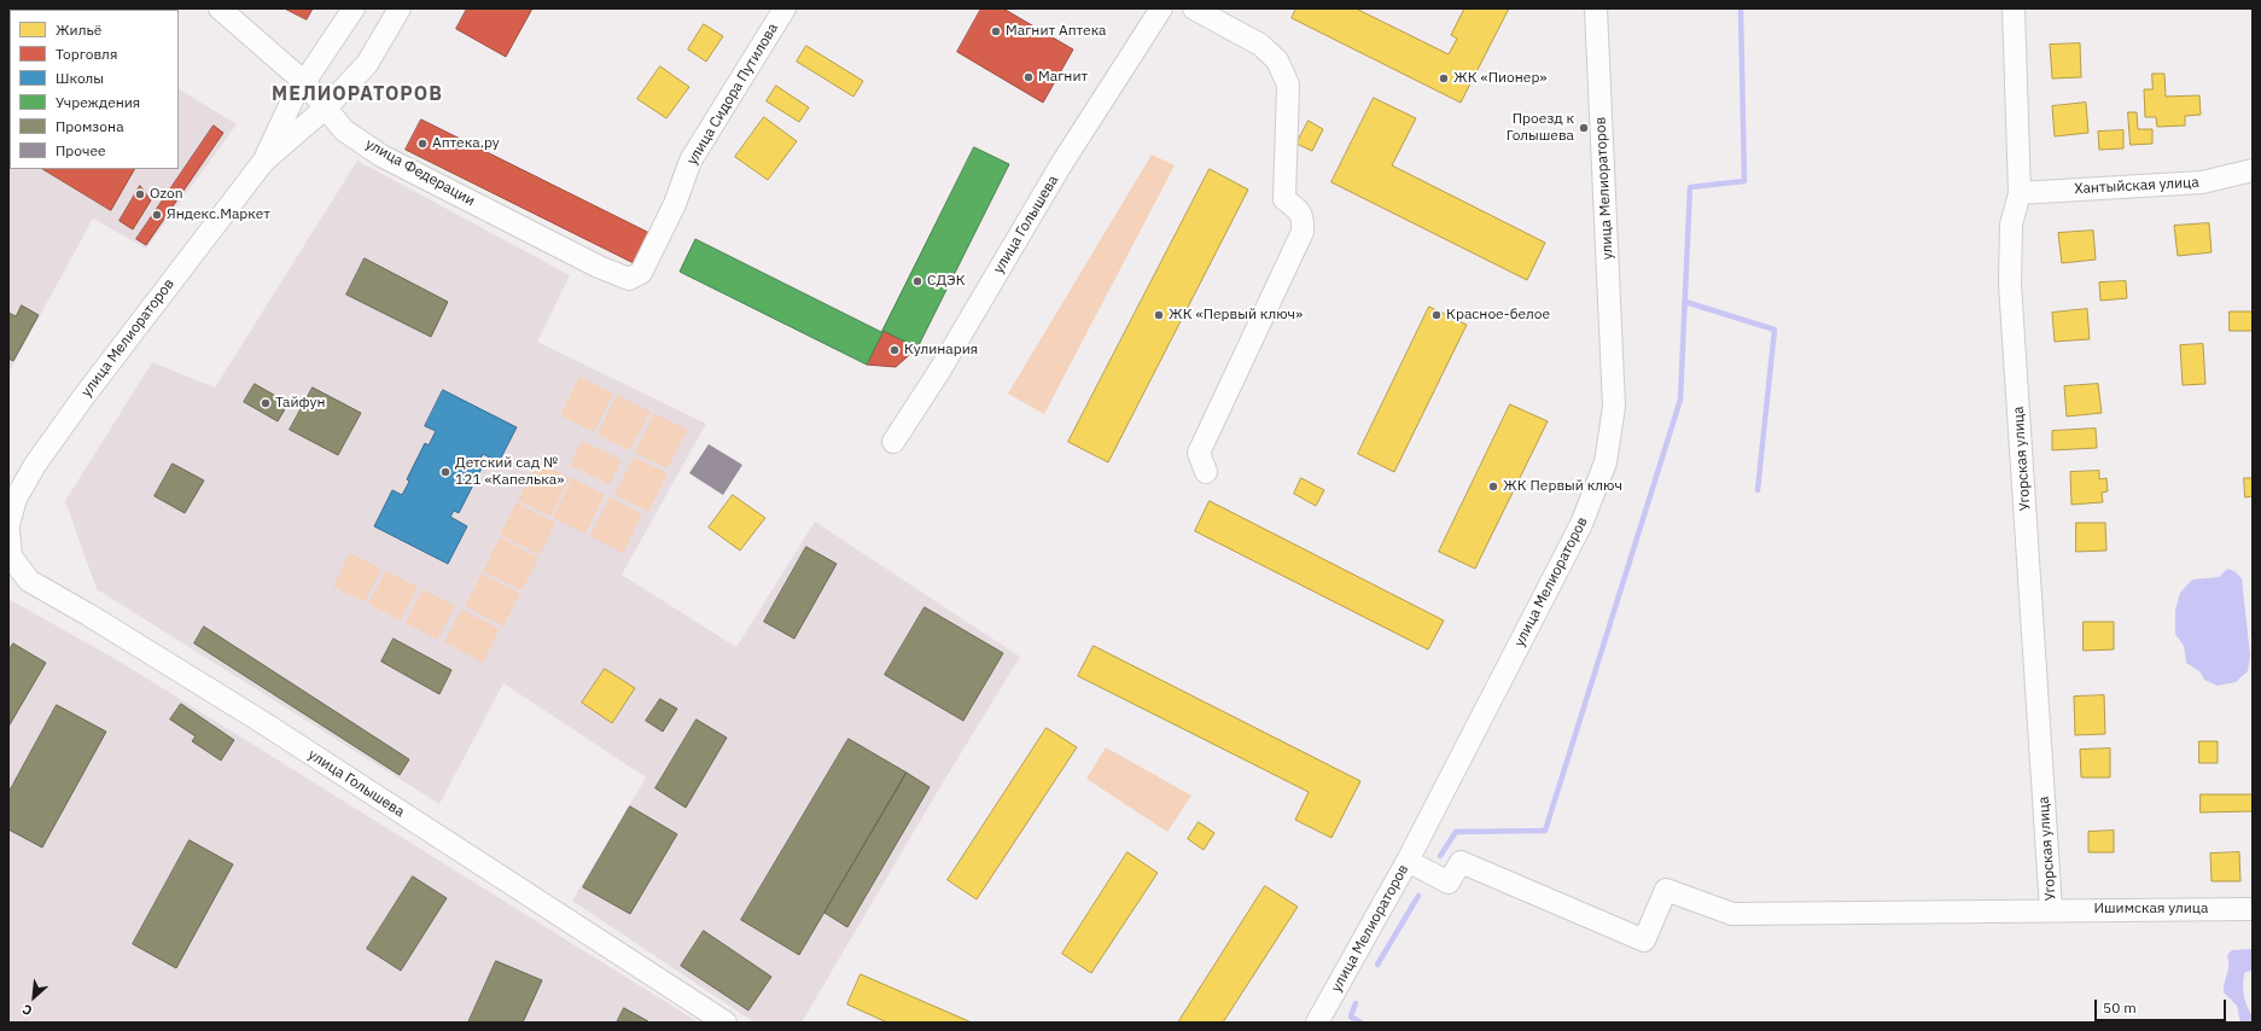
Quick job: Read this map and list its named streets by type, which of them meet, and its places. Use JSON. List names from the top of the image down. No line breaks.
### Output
{"streets":{"street":["улица Сидора Путилова","улица Федерации","Хантыйская улица","улица Мелиораторов","улица Голышева","Угорская улица","Ишимская улица"]},"crossings":[["улица Сидора Путилова","улица Федерации"],["улица Федерации","улица Мелиораторов"],["Хантыйская улица","Угорская улица"],["улица Мелиораторов","Ишимская улица"],["Угорская улица","Ишимская улица"]],"districts":["МЕЛИОРАТОРОВ"],"places":["Магнит Аптека","Магнит","ЖК «Пионер»","Проезд к Голышева","Аптека.ру","Ozon","Яндекс.Маркет","СДЭК","ЖК «Первый ключ»","Красное-белое","Кулинария","Тайфун","Детский сад № 121 «Капелька»","ЖК Первый ключ"],"legend":["Жильё","Торговля","Школы","Учреждения","Промзона","Прочее"],"scale_bar":"50 m","north":"bottom left"}
